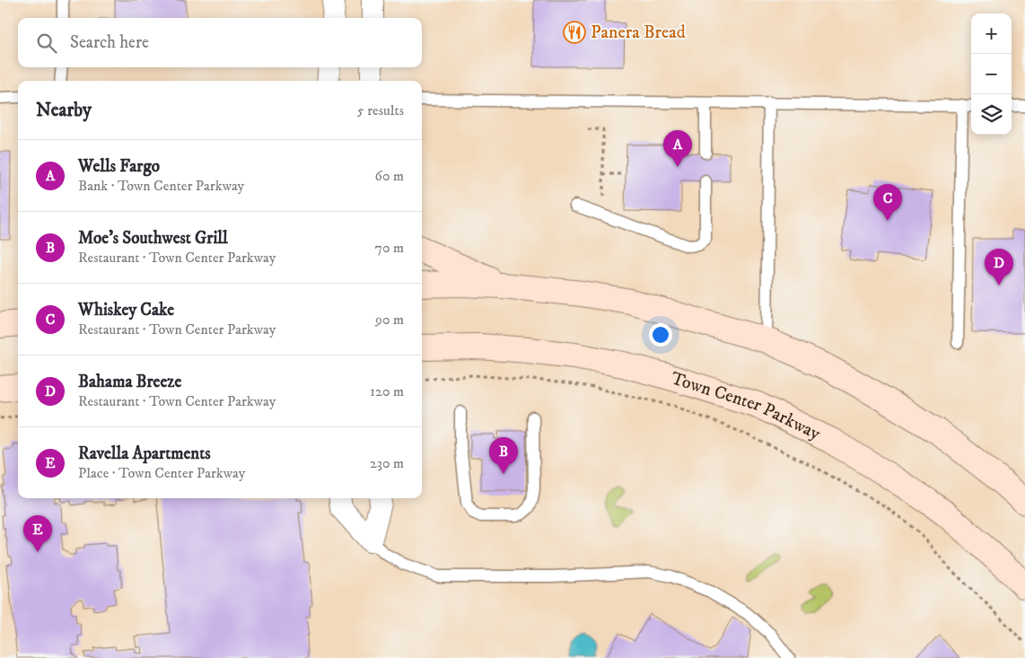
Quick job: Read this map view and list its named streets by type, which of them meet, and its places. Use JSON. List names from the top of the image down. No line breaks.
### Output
{"streets":{"main road":["Town Center Parkway"]},"places":{"restaurant":["Panera Bread"]},"page":{"map_buttons":["+","−"],"search":"Search here","heading":["Nearby","5 results"],"pins":["A","C","D","B","E"],"list":[{"mark":"A","name":"Wells Fargo","note":"Bank · Town Center Parkway","value":"60 m"},{"mark":"B","name":"Moe's Southwest Grill","note":"Restaurant · Town Center Parkway","value":"70 m"},{"mark":"C","name":"Whiskey Cake","note":"Restaurant · Town Center Parkway","value":"90 m"},{"mark":"D","name":"Bahama Breeze","note":"Restaurant · Town Center Parkway","value":"120 m"},{"mark":"E","name":"Ravella Apartments","note":"Place · Town Center Parkway","value":"230 m"}]}}
